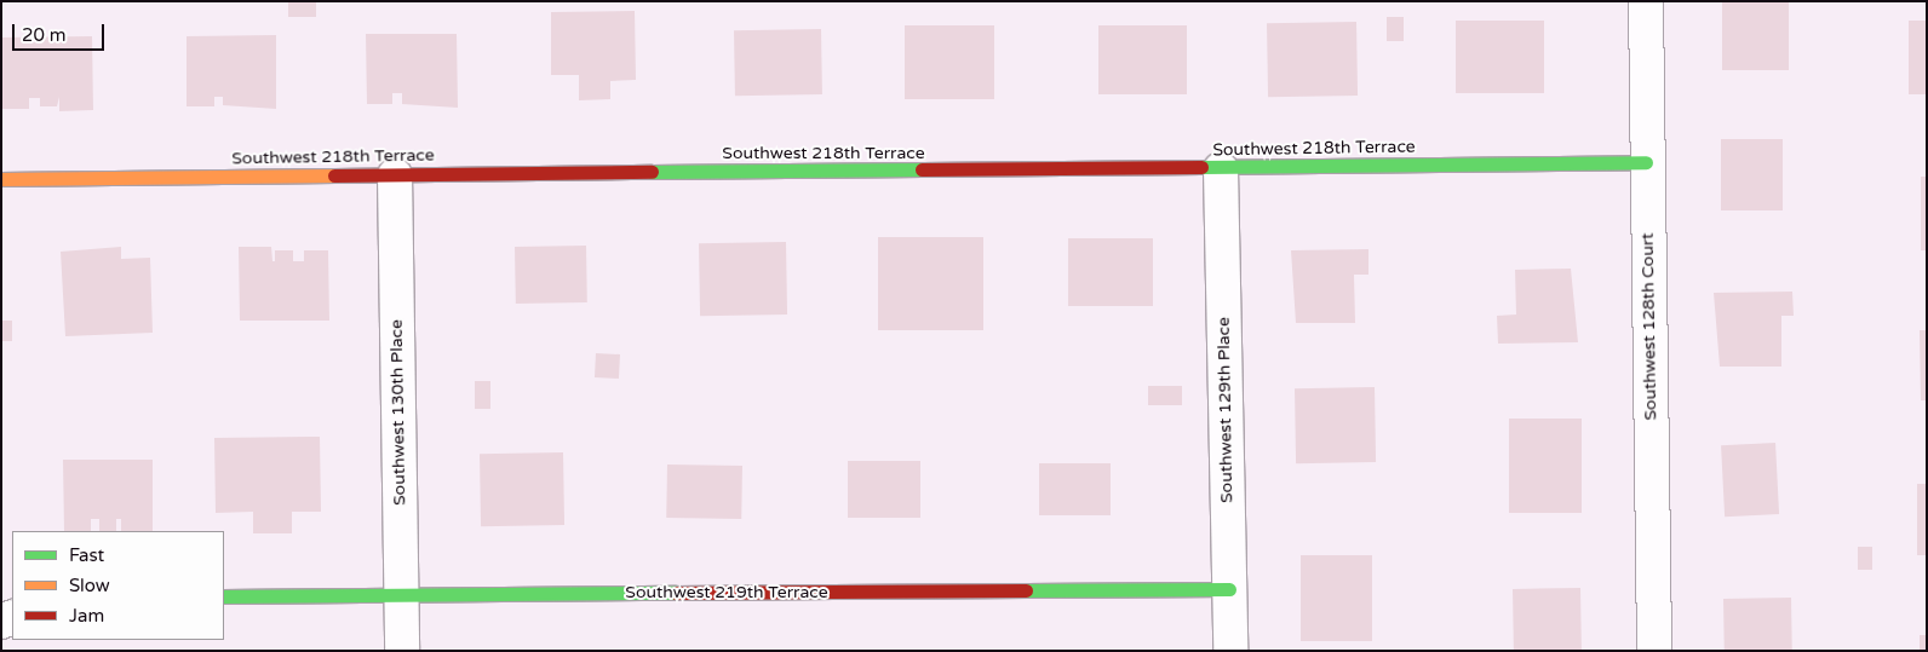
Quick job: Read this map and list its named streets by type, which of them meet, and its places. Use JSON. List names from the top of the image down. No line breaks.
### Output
{"streets":{"street":["Southwest 218th Terrace","Southwest 128th Court","Southwest 129th Place","Southwest 130th Place","Southwest 219th Terrace"]},"crossings":[["Southwest 218th Terrace","Southwest 128th Court"],["Southwest 218th Terrace","Southwest 129th Place"],["Southwest 218th Terrace","Southwest 130th Place"],["Southwest 129th Place","Southwest 219th Terrace"],["Southwest 130th Place","Southwest 219th Terrace"]],"legend":["Fast","Slow","Jam"],"scale_bar":"20 m"}
